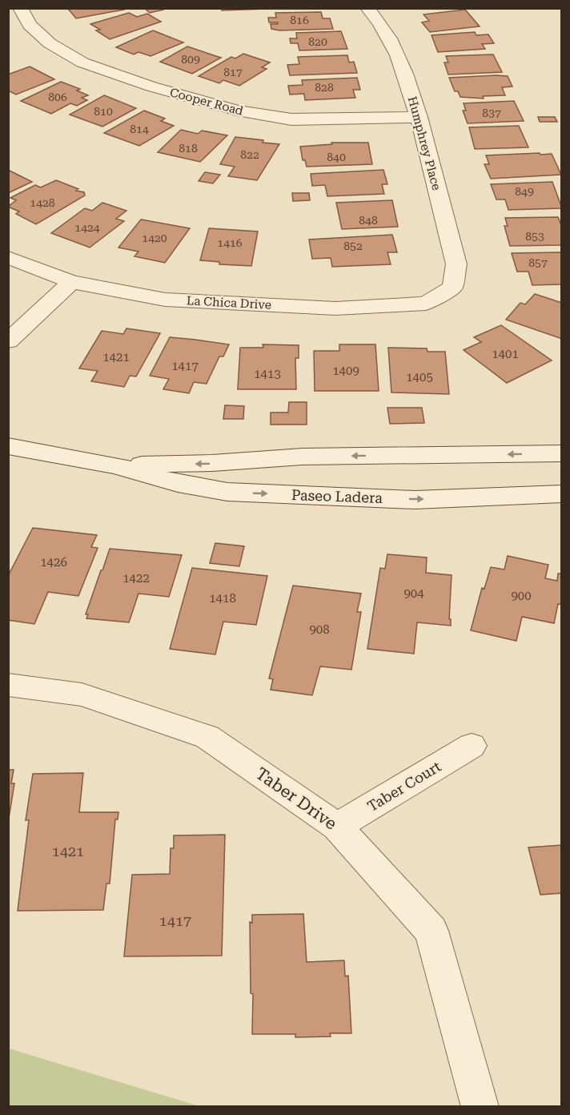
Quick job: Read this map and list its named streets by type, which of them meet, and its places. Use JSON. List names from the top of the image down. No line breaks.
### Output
{"streets":{"street":["Cooper Road","Humphrey Place","La Chica Drive","Paseo Ladera","Taber Court","Taber Drive"]},"crossings":[["Cooper Road","Humphrey Place"],["Humphrey Place","La Chica Drive"],["Taber Court","Taber Drive"]],"house_numbers":["816","820","809","817","828","806","810","837","814","818","822","840","849","1428","848","1424","853","1420","1416","852","857","1401","1421","1417","1409","1413","1405","1426","1422","904","900","1418","908","1421","1417"]}
